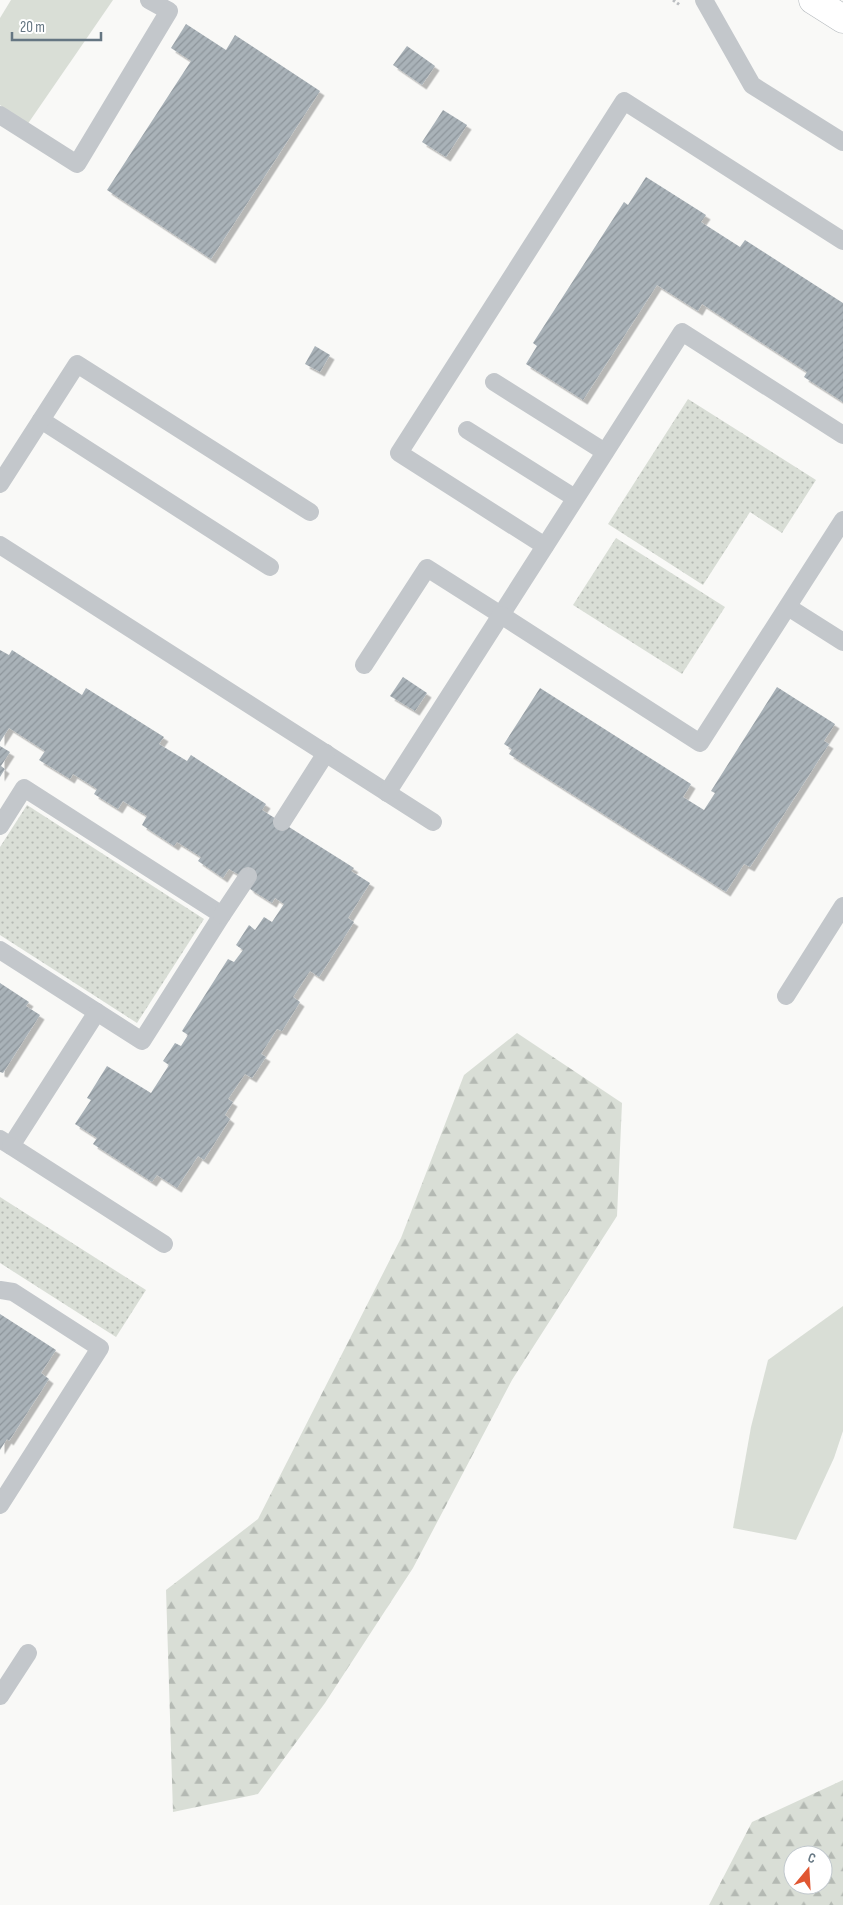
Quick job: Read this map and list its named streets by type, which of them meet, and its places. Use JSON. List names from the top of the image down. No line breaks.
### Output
{"scale_bar":"20 m","north":"top"}
